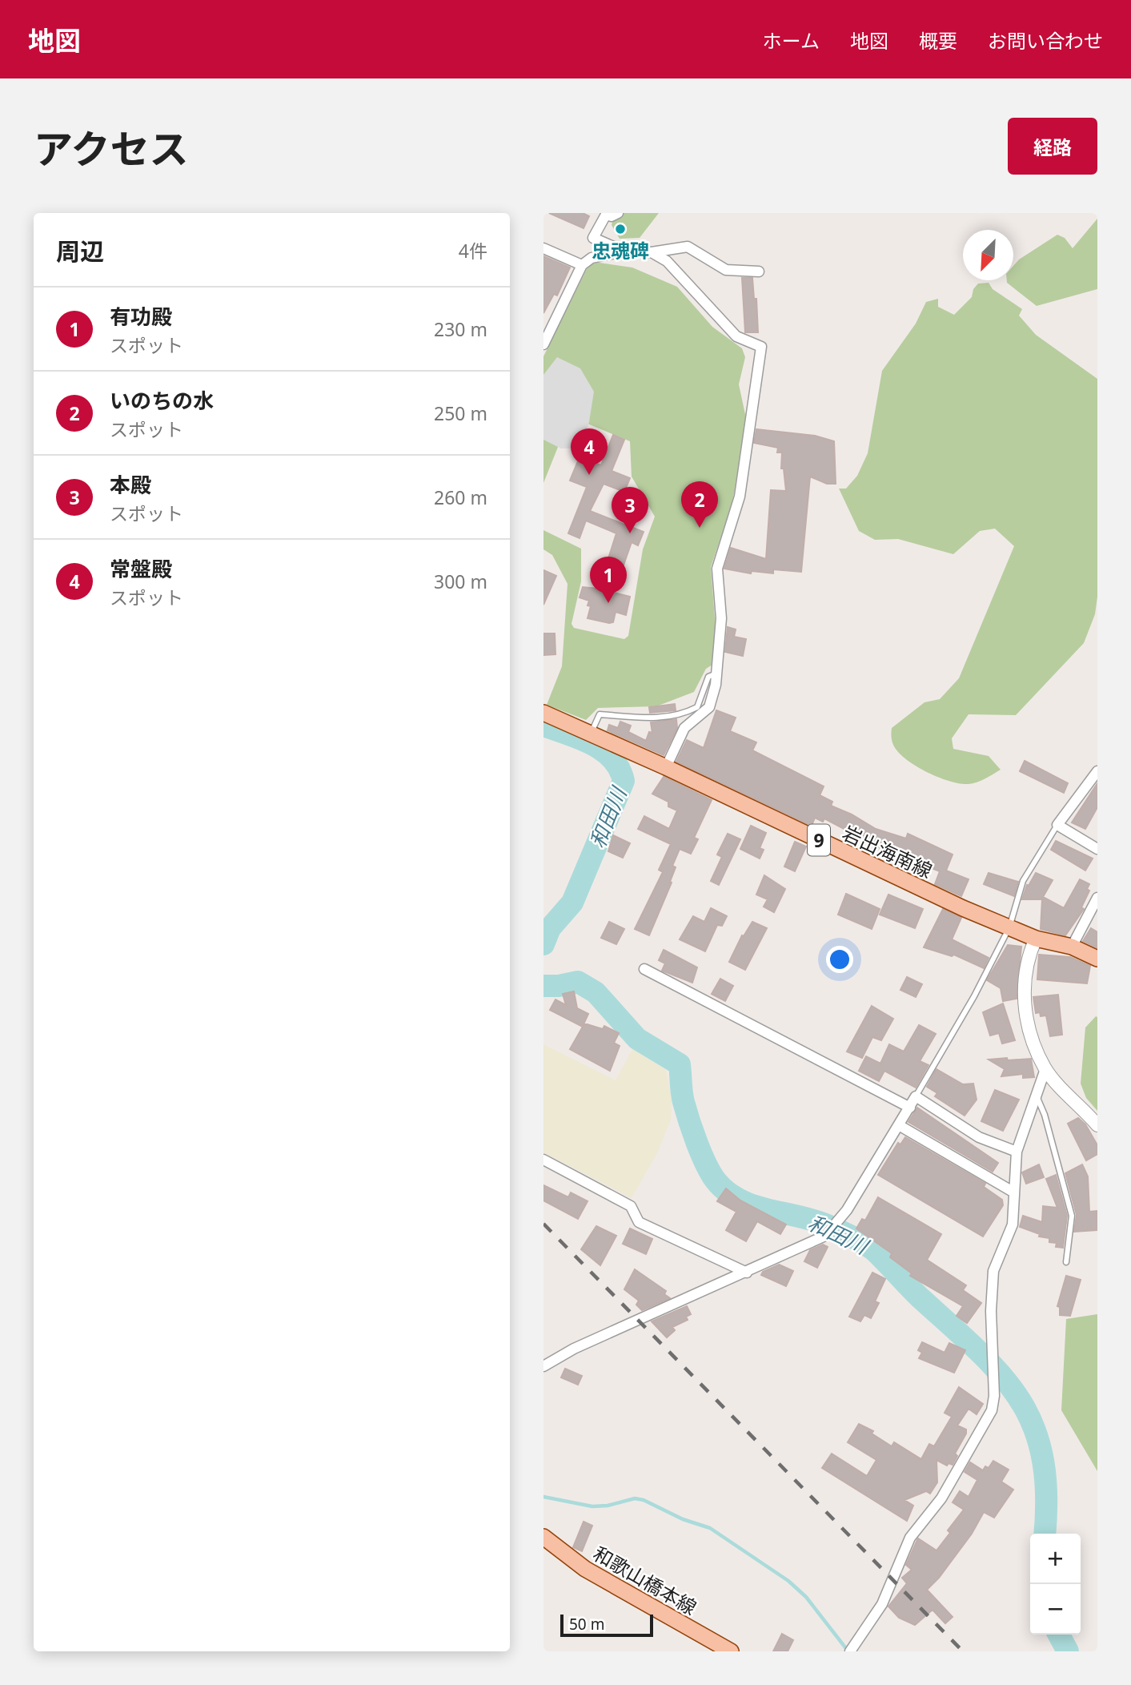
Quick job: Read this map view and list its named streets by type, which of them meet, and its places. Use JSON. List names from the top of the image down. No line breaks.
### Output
{"streets":{"main road":["9","岩出海南線","和歌山橋本線"]},"water":["和田川"],"places":["忠魂碑"],"scale_bar":"50 m","north":"bottom left","page":{"header":"地図","nav":["ホーム","地図","概要","お問い合わせ"],"title":"アクセス","buttons":"経路","heading":["周辺","4件"],"list":[{"mark":"1","name":"有功殿","note":"スポット","value":"230 m"},{"mark":"2","name":"いのちの水","note":"スポット","value":"250 m"},{"mark":"3","name":"本殿","note":"スポット","value":"260 m"},{"mark":"4","name":"常盤殿","note":"スポット","value":"300 m"}],"pins":["4","2","3","1"],"map_buttons":["+","−"],"scale":"50 m"}}
